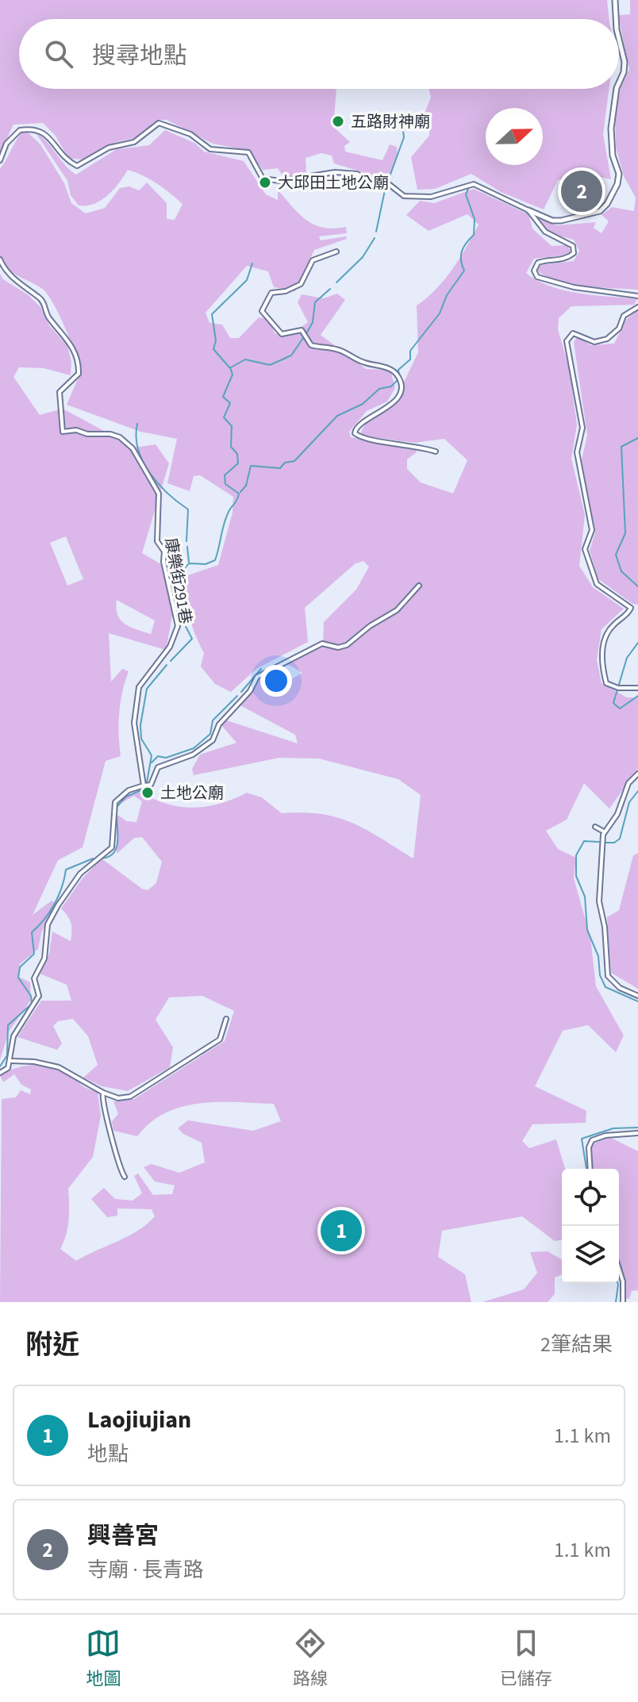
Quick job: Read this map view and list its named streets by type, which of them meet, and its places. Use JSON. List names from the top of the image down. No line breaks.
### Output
{"streets":{"street":["康樂街291巷"]},"places":["五路財神廟","大邱田土地公廟","土地公廟"],"north":"right","page":{"search":"搜尋地點","pins":["2","1"],"heading":["附近","2筆結果"],"list":[{"mark":"1","name":"Laojiujian","note":"地點","value":"1.1 km"},{"mark":"2","name":"興善宮","note":"寺廟 · 長青路","value":"1.1 km"}],"nav":["地圖","路線","已儲存"]}}
